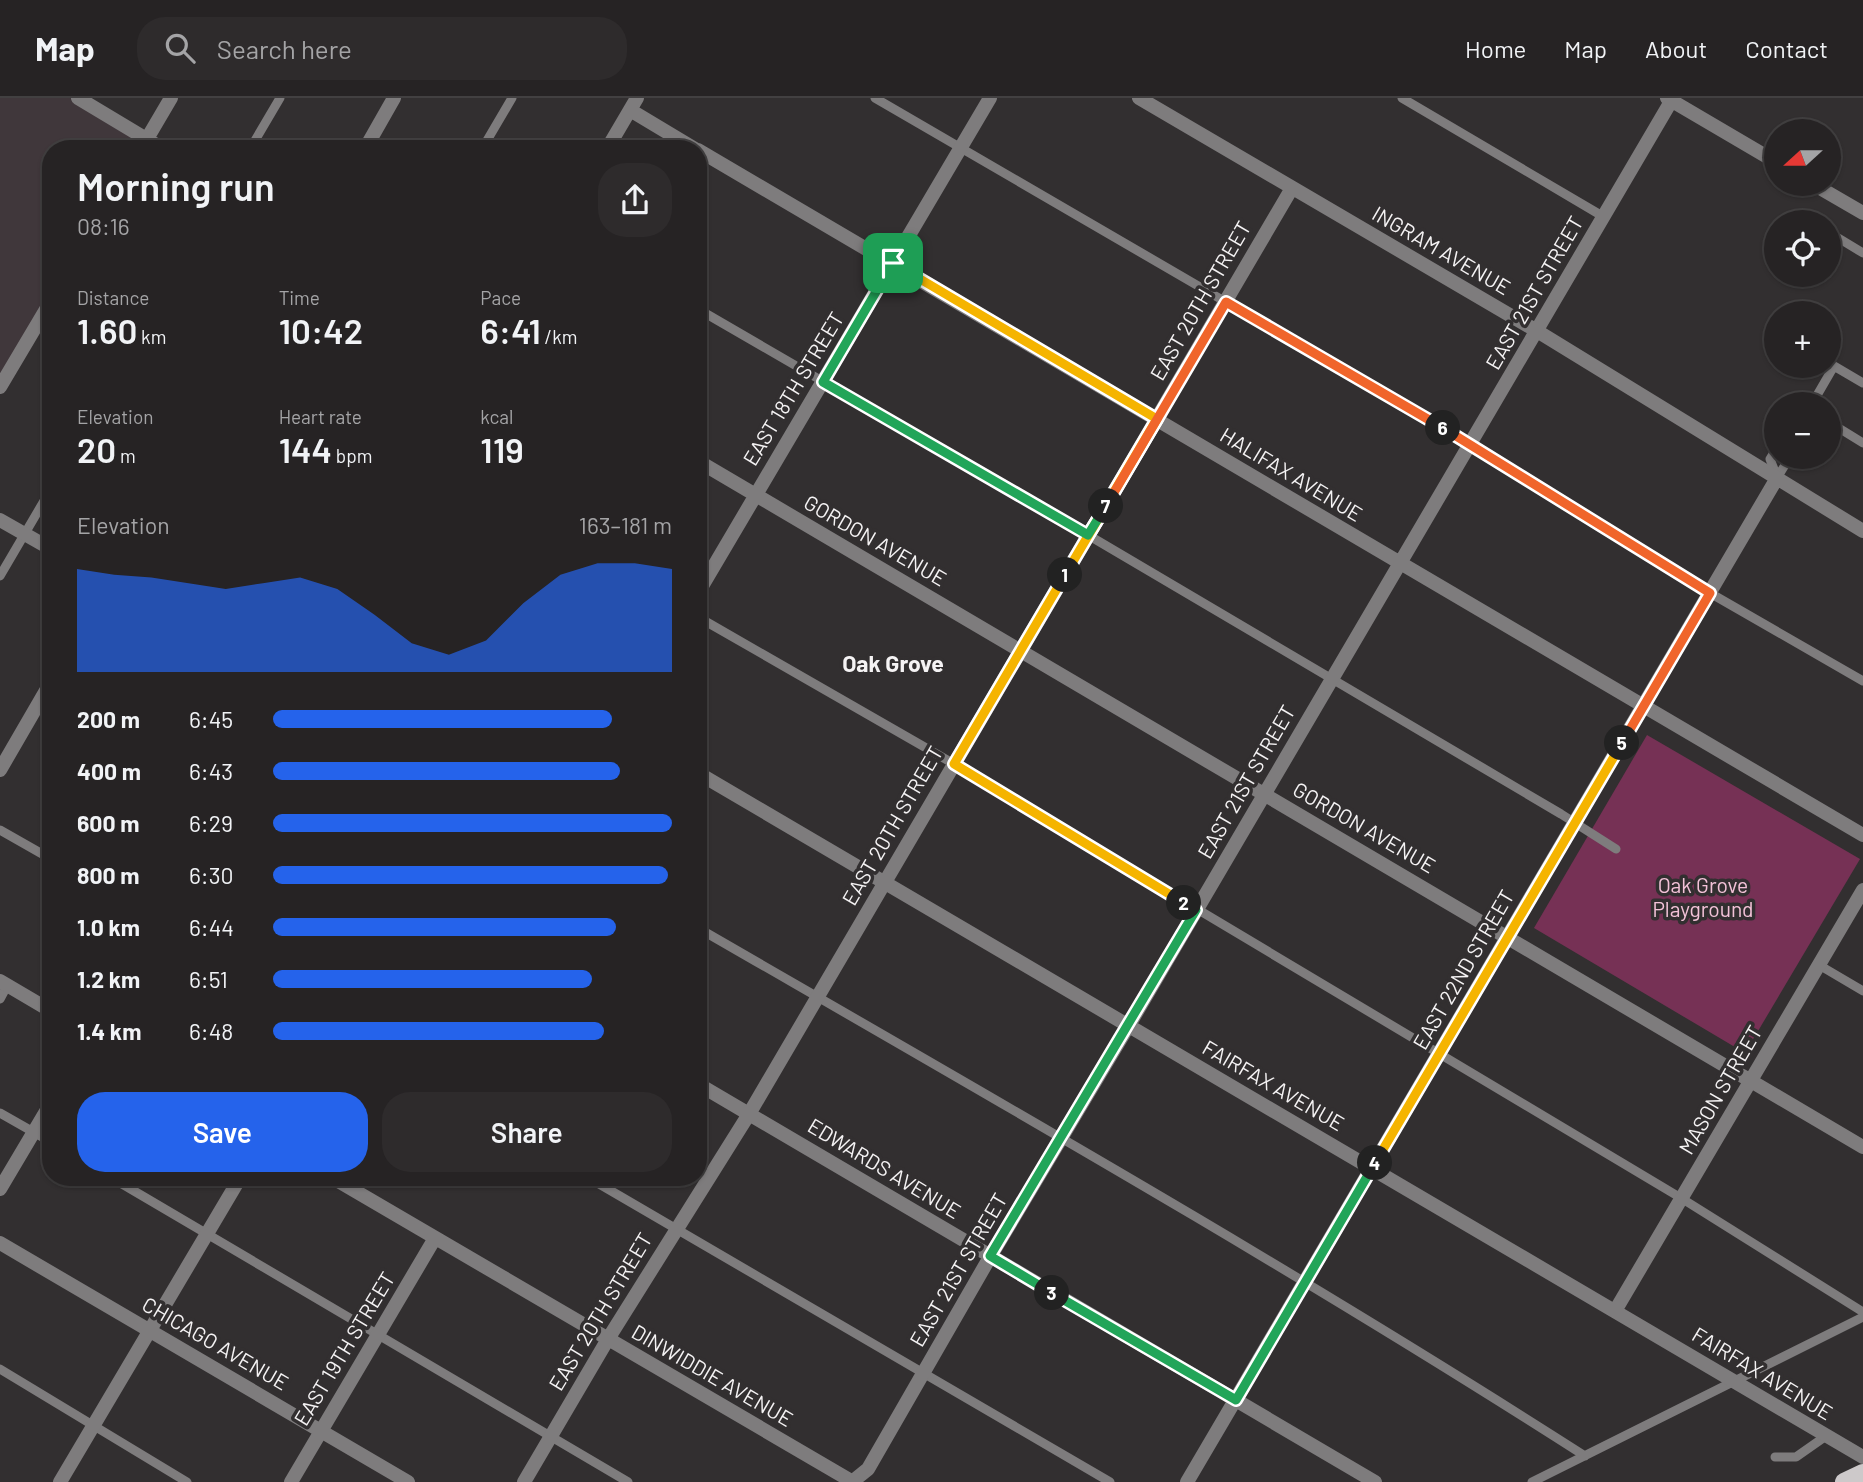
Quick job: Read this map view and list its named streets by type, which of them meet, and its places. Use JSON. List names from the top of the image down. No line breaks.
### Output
{"streets":{"street":["INGRAM AVENUE","EAST 21ST STREET","EAST 20TH STREET","EAST 18TH STREET","HALIFAX AVENUE","GORDON AVENUE","EAST 22ND STREET","FAIRFAX AVENUE","MASON STREET","EDWARDS AVENUE","CHICAGO AVENUE","EAST 19TH STREET","DINWIDDIE AVENUE"]},"crossings":[["INGRAM AVENUE","EAST 21ST STREET"],["INGRAM AVENUE","EAST 20TH STREET"],["INGRAM AVENUE","EAST 22ND STREET"],["EAST 21ST STREET","HALIFAX AVENUE"],["EAST 21ST STREET","GORDON AVENUE"],["EAST 21ST STREET","FAIRFAX AVENUE"],["EAST 21ST STREET","EDWARDS AVENUE"],["EAST 21ST STREET","DINWIDDIE AVENUE"],["EAST 20TH STREET","HALIFAX AVENUE"],["EAST 20TH STREET","GORDON AVENUE"],["EAST 20TH STREET","FAIRFAX AVENUE"],["EAST 20TH STREET","EDWARDS AVENUE"],["EAST 20TH STREET","DINWIDDIE AVENUE"],["EAST 18TH STREET","HALIFAX AVENUE"],["EAST 18TH STREET","GORDON AVENUE"],["HALIFAX AVENUE","EAST 22ND STREET"],["GORDON AVENUE","EAST 22ND STREET"],["GORDON AVENUE","MASON STREET"],["EAST 22ND STREET","FAIRFAX AVENUE"],["EAST 22ND STREET","EDWARDS AVENUE"],["FAIRFAX AVENUE","MASON STREET"],["CHICAGO AVENUE","EAST 19TH STREET"],["EAST 19TH STREET","DINWIDDIE AVENUE"]],"districts":["Oak Grove"],"parks":["Oak Grove Playground"],"north":"left","page":{"header":"Map","search":"Search here","nav":["Home","Map","About","Contact"],"map_buttons":["+","−"],"heading":["Morning run","08:16"],"stats":[["Distance","1.60 km"],["Time","10:42"],["Pace","6:41 /km"],["Elevation","20 m"],["Heart rate","144 bpm"],["kcal","119"]],"pins":["6","7","1","5","2","4","3"],"chart":["Elevation","163–181 m"],"list":[{"name":"200 m","note":"6:45"},{"name":"400 m","note":"6:43"},{"name":"600 m","note":"6:29"},{"name":"800 m","note":"6:30"},{"name":"1.0 km","note":"6:44"},{"name":"1.2 km","note":"6:51"},{"name":"1.4 km","note":"6:48"}],"buttons":["Save","Share"]}}
